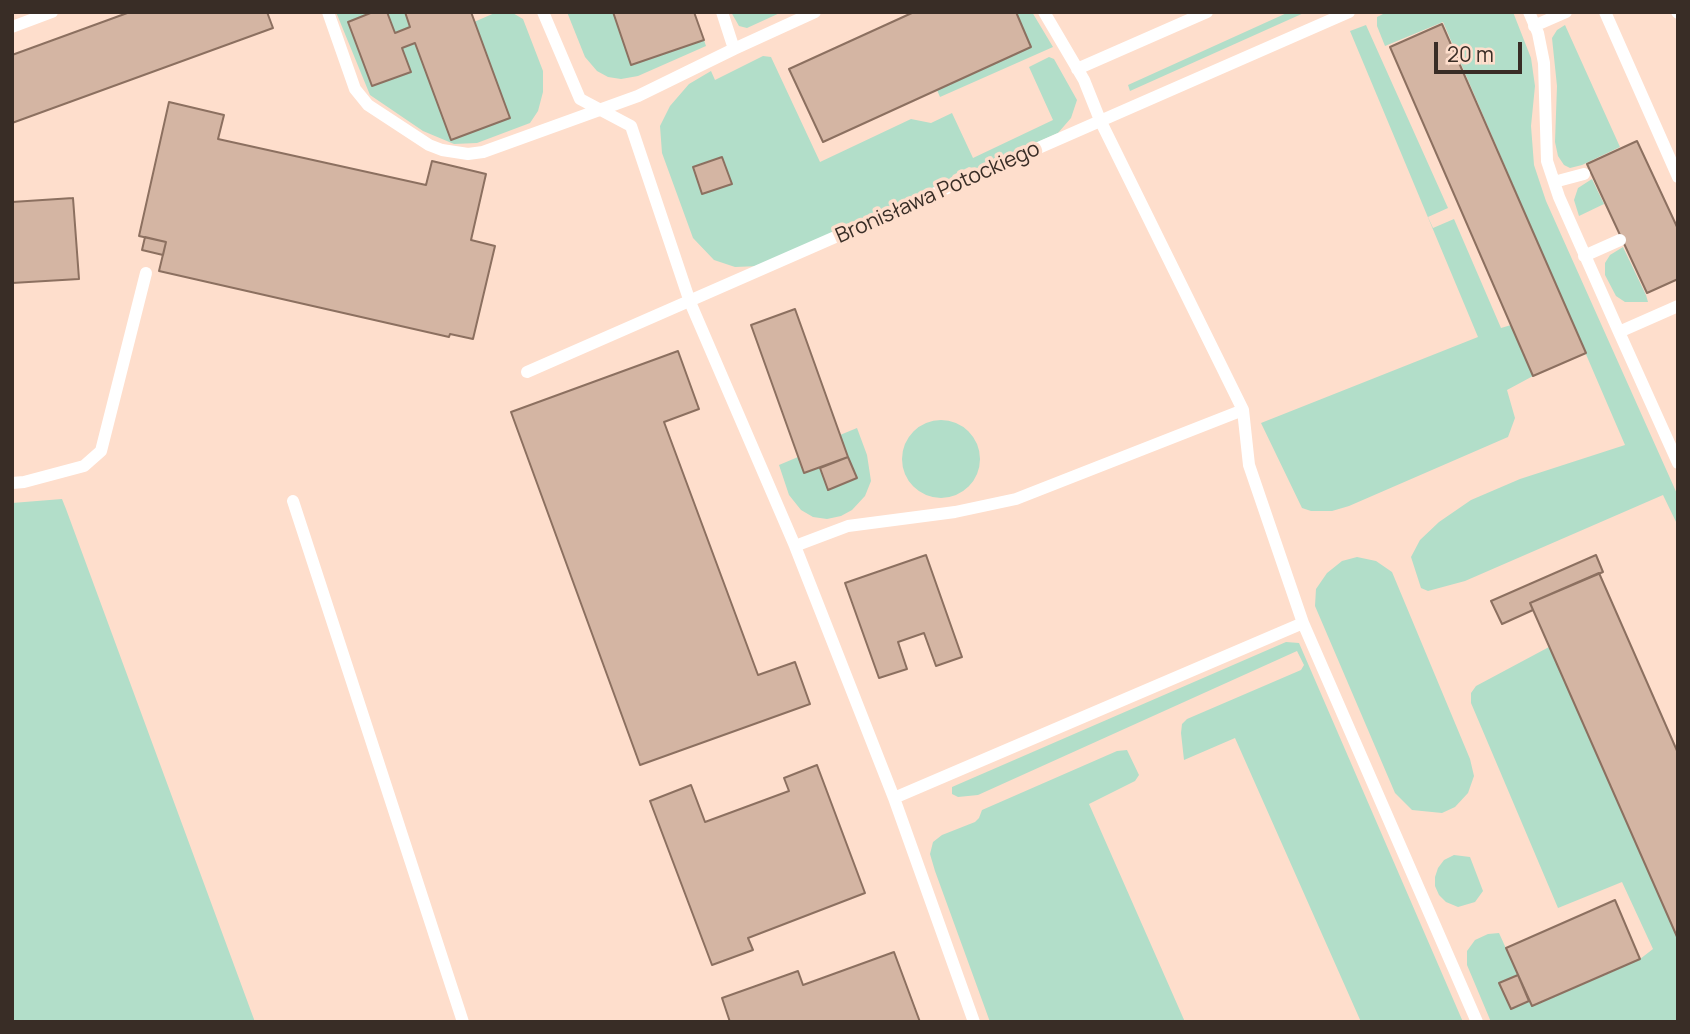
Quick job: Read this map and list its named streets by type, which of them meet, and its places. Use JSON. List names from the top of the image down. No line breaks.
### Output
{"streets":{"lane":["Bronisława Potockiego"]},"scale_bar":"20 m"}
